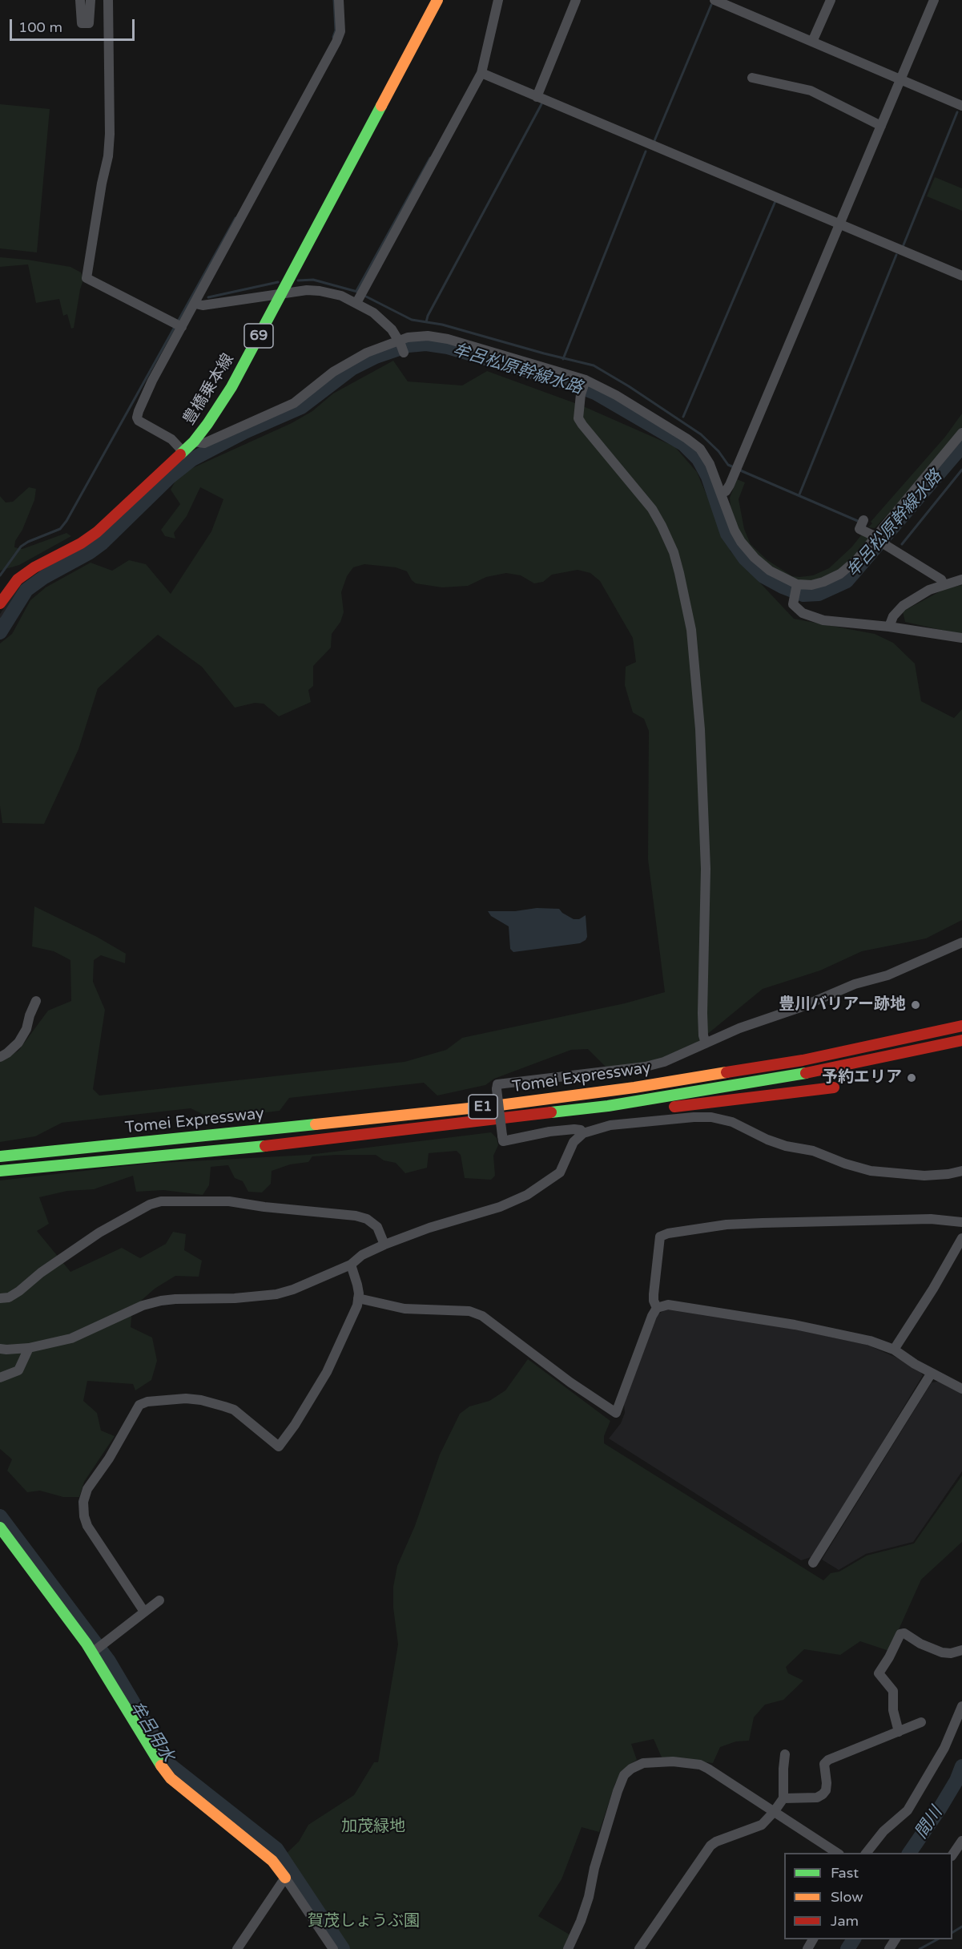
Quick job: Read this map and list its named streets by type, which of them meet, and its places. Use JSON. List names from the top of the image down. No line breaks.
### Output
{"streets":{"main road":["69","豊橋乗本線","Tomei Expressway","E1"]},"water":["牟呂松原幹線水路","牟呂用水","間川"],"parks":["加茂緑地","賀茂しょうぶ園"],"places":["豊川バリアー跡地","予約エリア"],"legend":["Fast","Slow","Jam"],"scale_bar":"100 m"}
